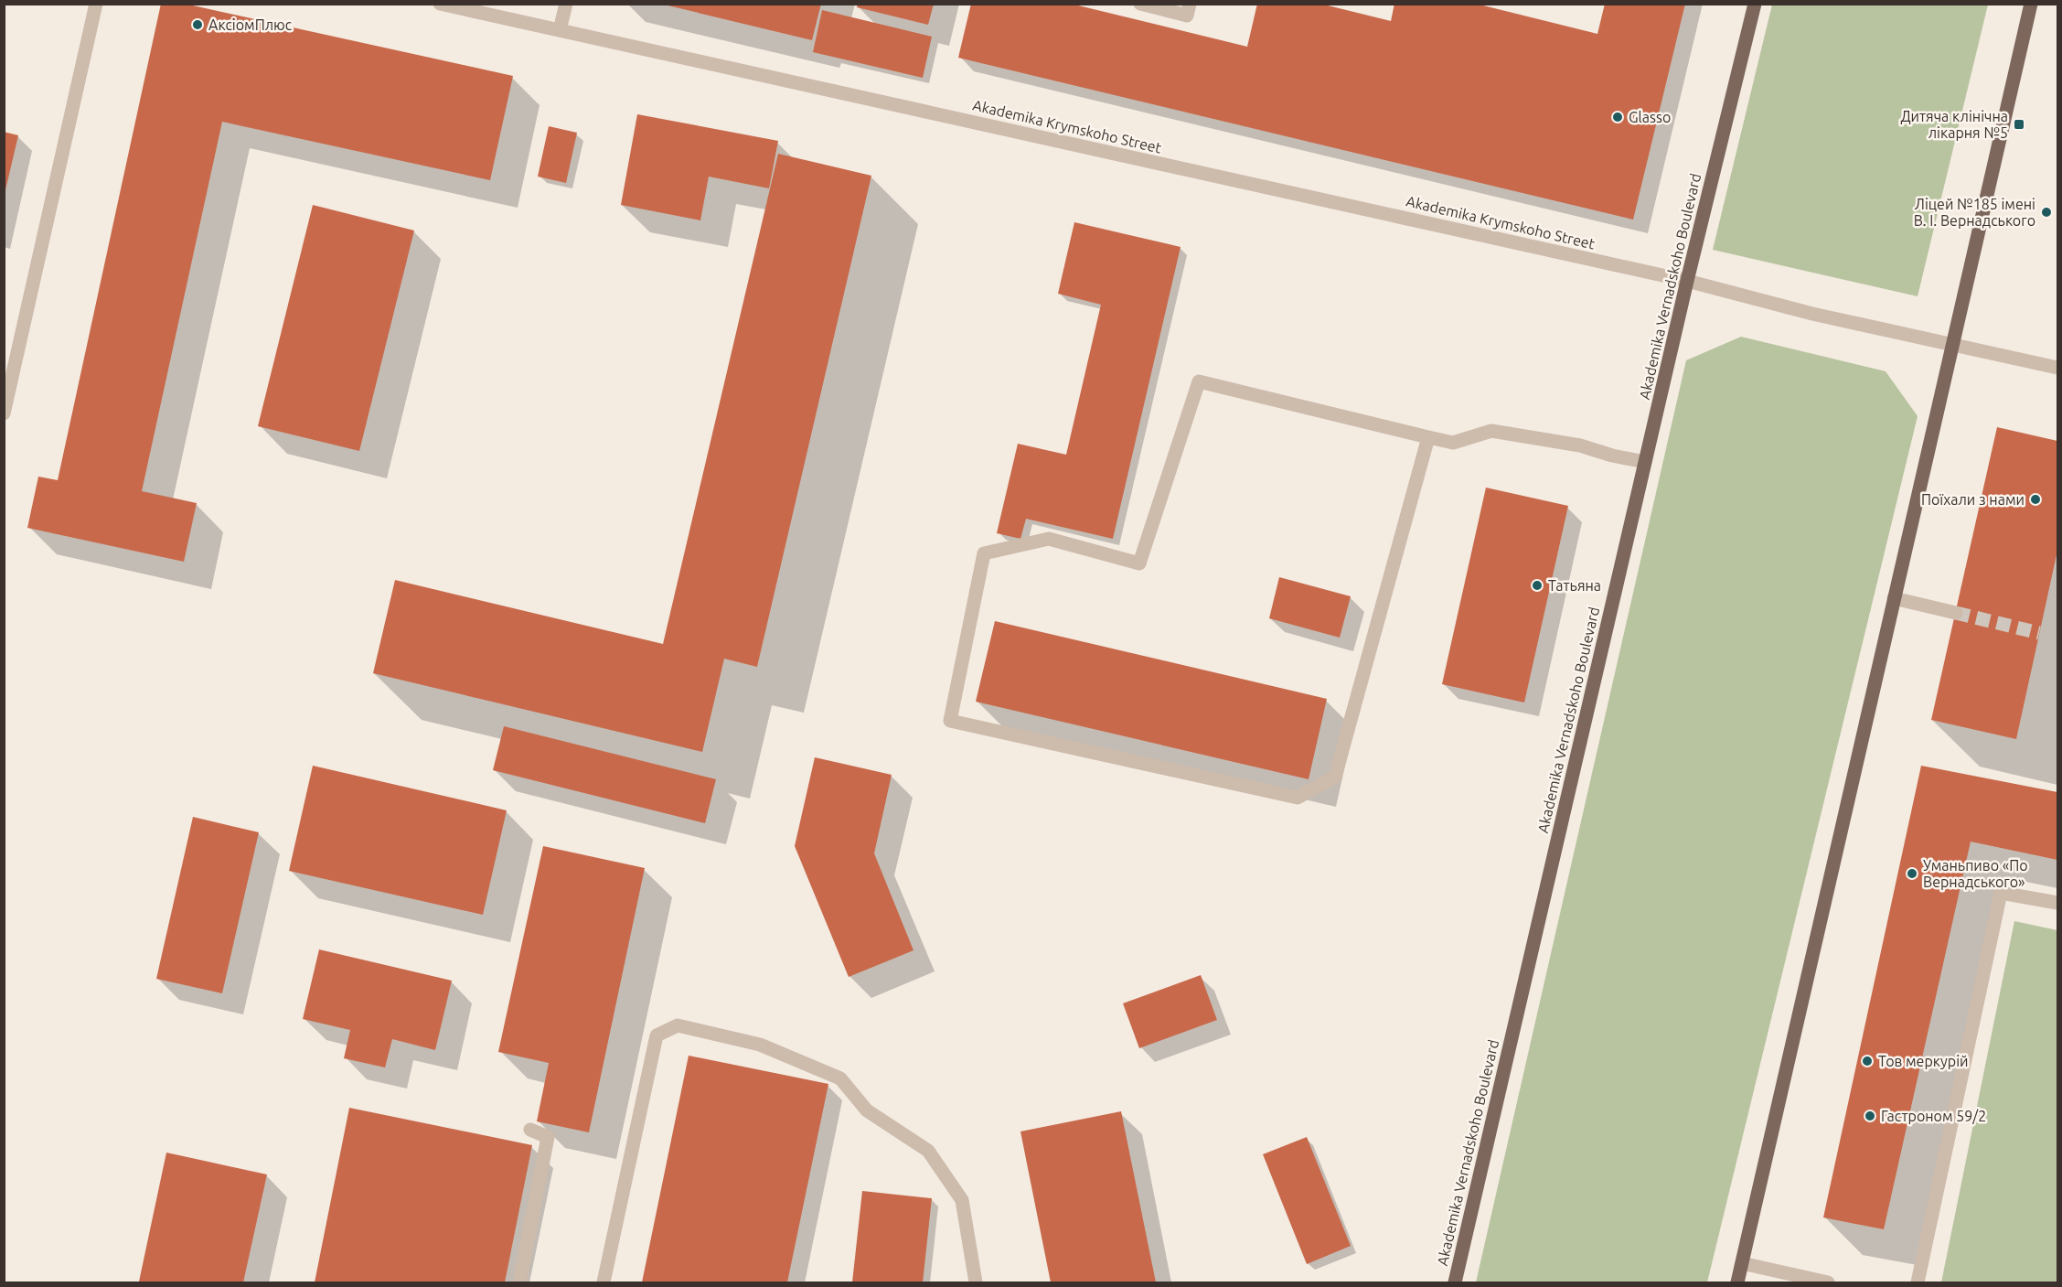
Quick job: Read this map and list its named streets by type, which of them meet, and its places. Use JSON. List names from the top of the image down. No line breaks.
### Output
{"streets":{"main road":["Akademika Vernadskoho Boulevard"],"street":["Akademika Krymskoho Street"]},"crossings":[["Akademika Krymskoho Street","Akademika Vernadskoho Boulevard"]],"places":{"other":["АксіомПлюс","Glasso","Ліцей №185 імені В. І. Вернадського","Поїхали з нами","Татьяна","Уманьпиво «По Вернадського»","Тов меркурій","Гастроном 59/2"],"transit":["Дитяча клінічна лікарня №5"]}}
